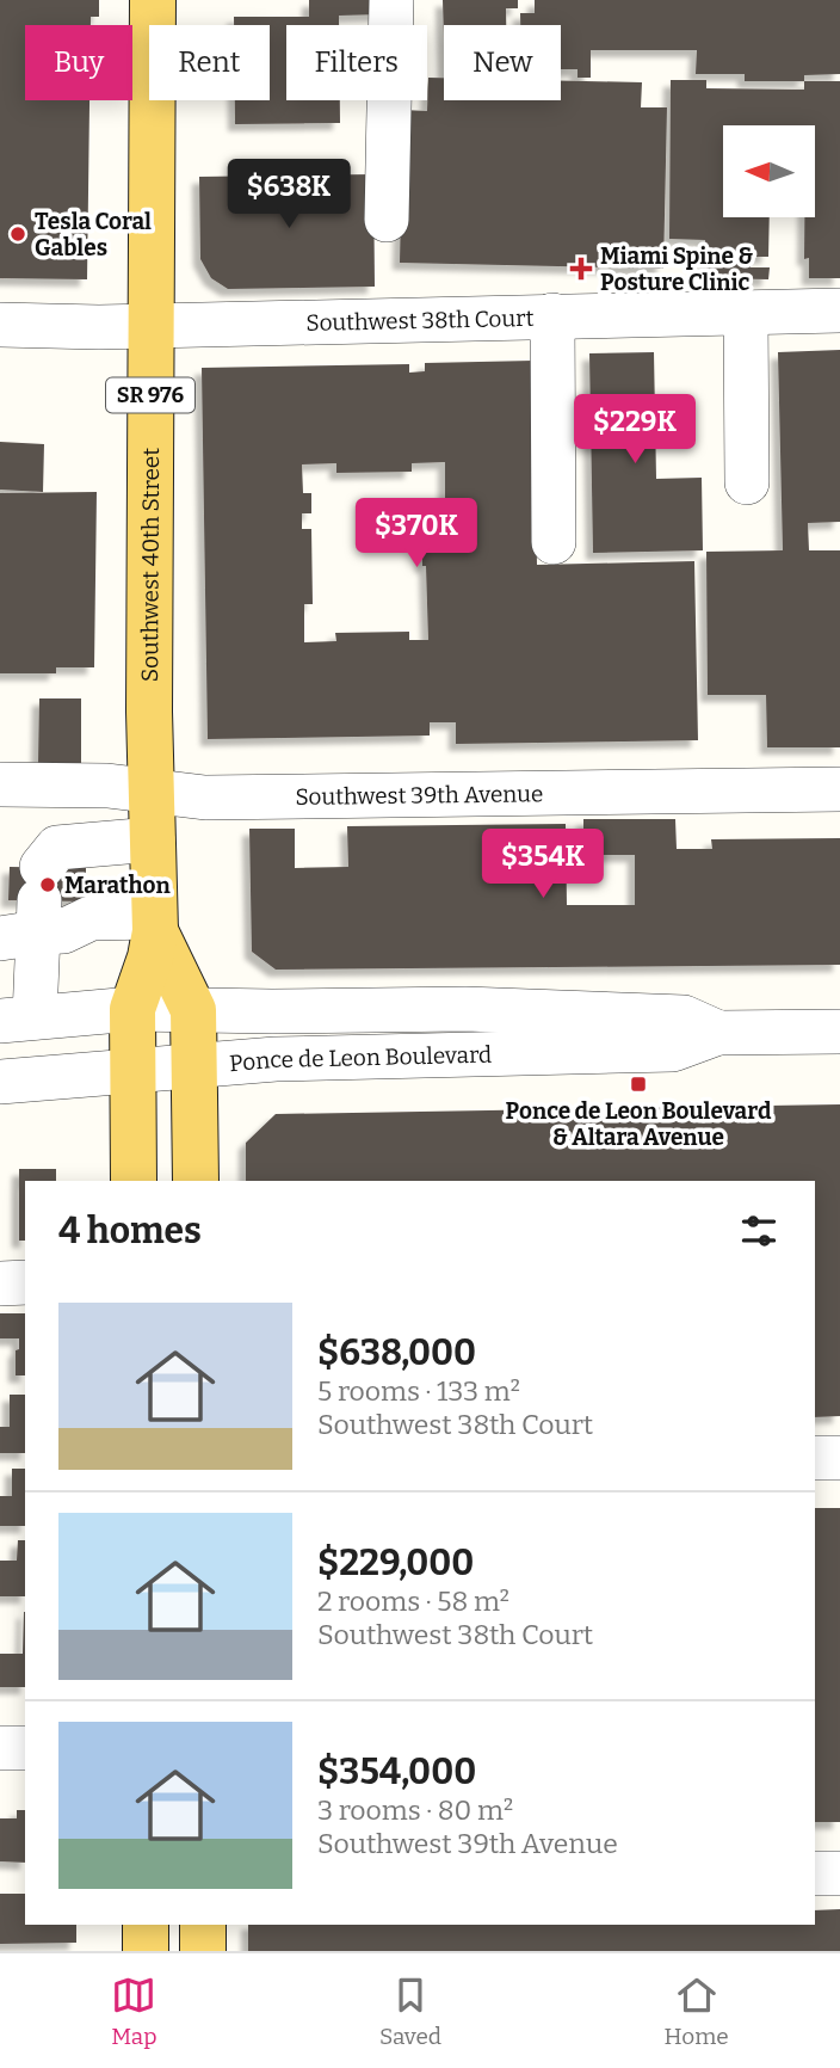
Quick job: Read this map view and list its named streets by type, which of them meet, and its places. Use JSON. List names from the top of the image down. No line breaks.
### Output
{"streets":{"main road":["SR 976","Southwest 40th Street"],"street":["Southwest 38th Court","Southwest 39th Avenue","Ponce de Leon Boulevard"]},"crossings":[["Southwest 38th Court","Southwest 40th Street"],["Southwest 40th Street","Southwest 39th Avenue"],["Southwest 40th Street","Ponce de Leon Boulevard"]],"places":{"other":["Tesla Coral Gables","Marathon"],"health":["Miami Spine & Posture Clinic"],"transit":["Ponce de Leon Boulevard & Altara Avenue"]},"north":"left","page":{"chip":["Buy","Rent","Filters","New"],"price":["$638K","$229K","$370K","$354K"],"heading":"4 homes","list":[{"name":"$638,000","note":"5 rooms · 133 m² · Southwest 38th Court"},{"name":"$229,000","note":"2 rooms · 58 m² · Southwest 38th Court"},{"name":"$354,000","note":"3 rooms · 80 m² · Southwest 39th Avenue"}],"tabs":["Map","Saved","Home"]}}
